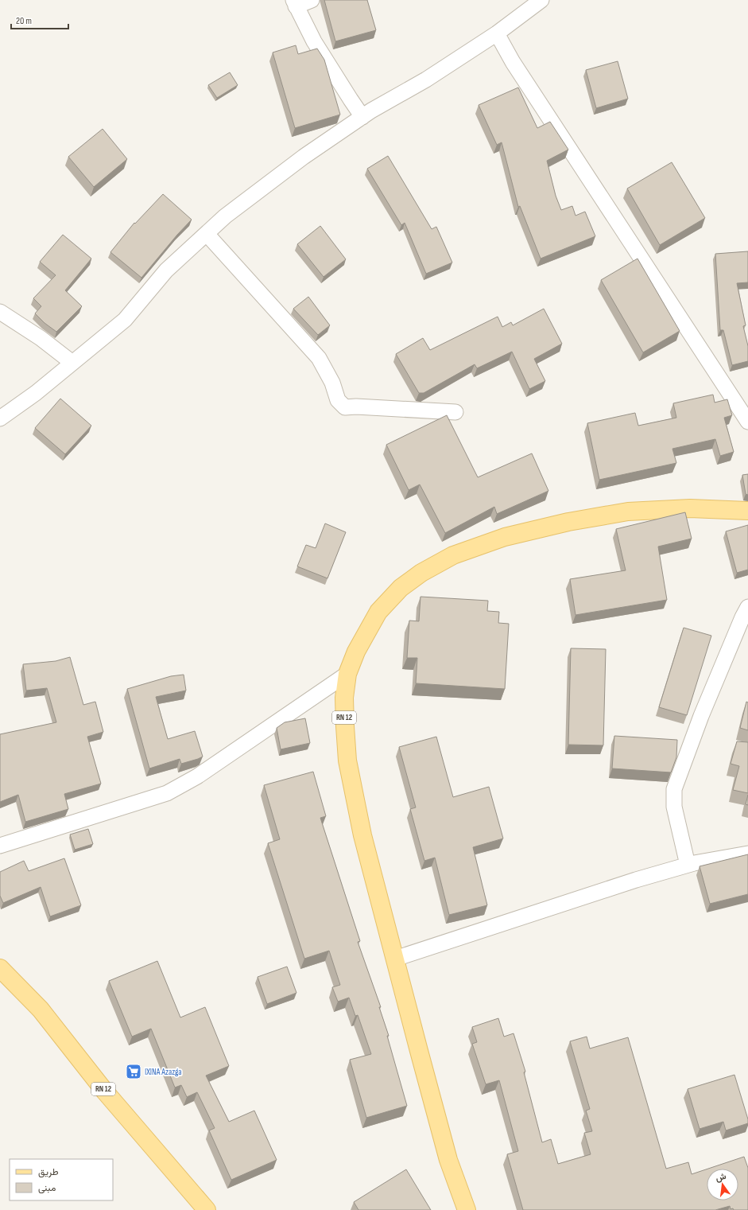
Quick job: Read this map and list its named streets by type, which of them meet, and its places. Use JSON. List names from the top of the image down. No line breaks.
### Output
{"streets":{"main road":["RN 12"]},"places":{"supermarket":["IXINA Azazga"]},"legend":["طريق","مبنى"],"scale_bar":"20 m","north":"top"}
